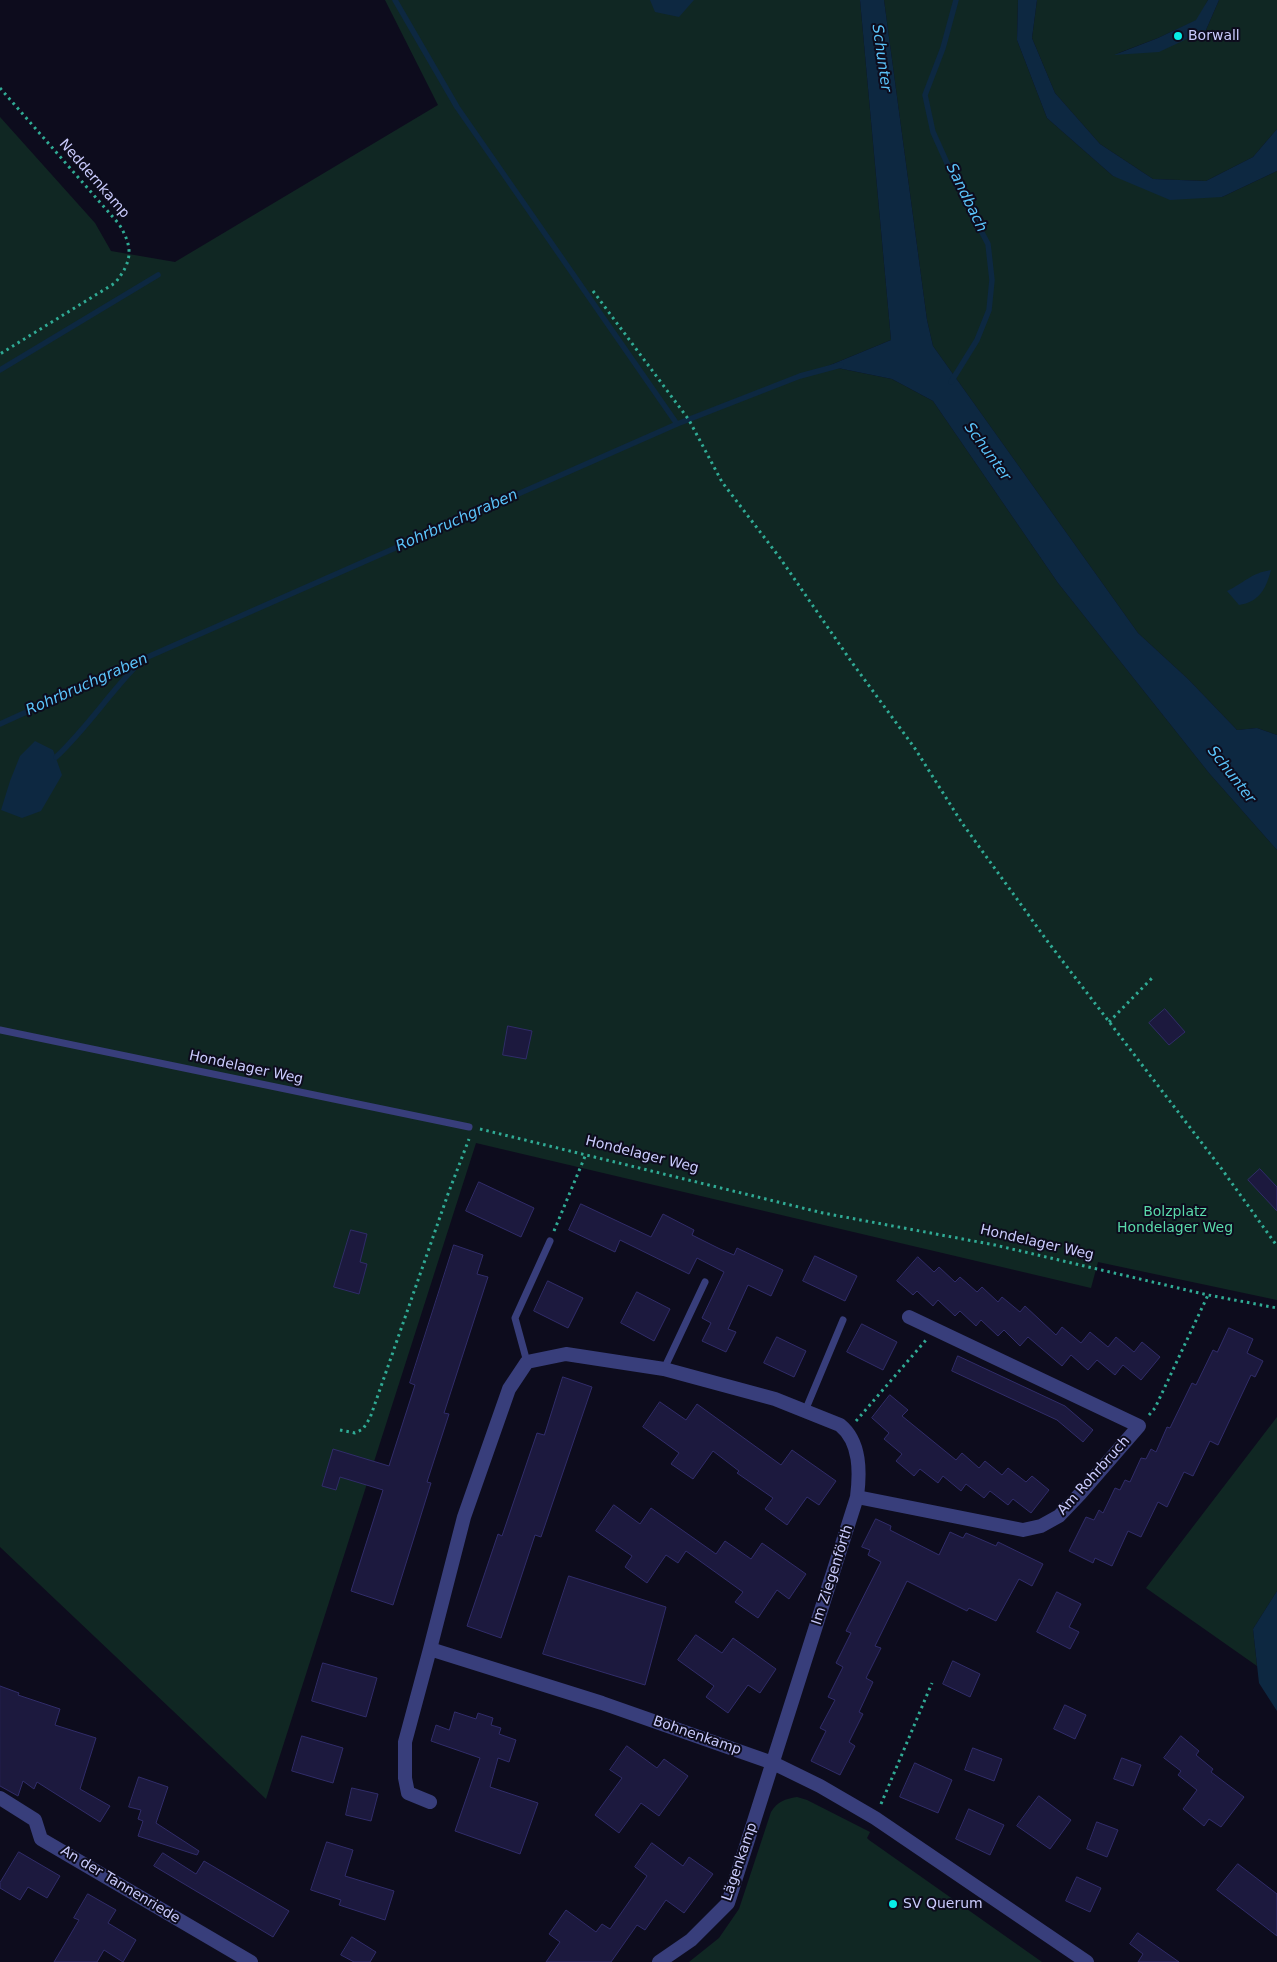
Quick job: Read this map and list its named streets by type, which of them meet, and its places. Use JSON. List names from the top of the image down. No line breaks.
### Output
{"streets":{"street":["Am Rohrbruch","Im Ziegenförth","Bohnenkamp","Lägenkamp","An der Tannenriede"],"lane":["Hondelager Weg"],"path":["Neddernkamp"]},"crossings":[["Am Rohrbruch","Im Ziegenförth"],["Im Ziegenförth","Bohnenkamp"],["Im Ziegenförth","Lägenkamp"],["Bohnenkamp","Lägenkamp"]],"water":["Schunter","Sandbach","Rohrbruchgraben"],"parks":["Bolzplatz Hondelager Weg"],"places":["Borwall","SV Querum"]}
